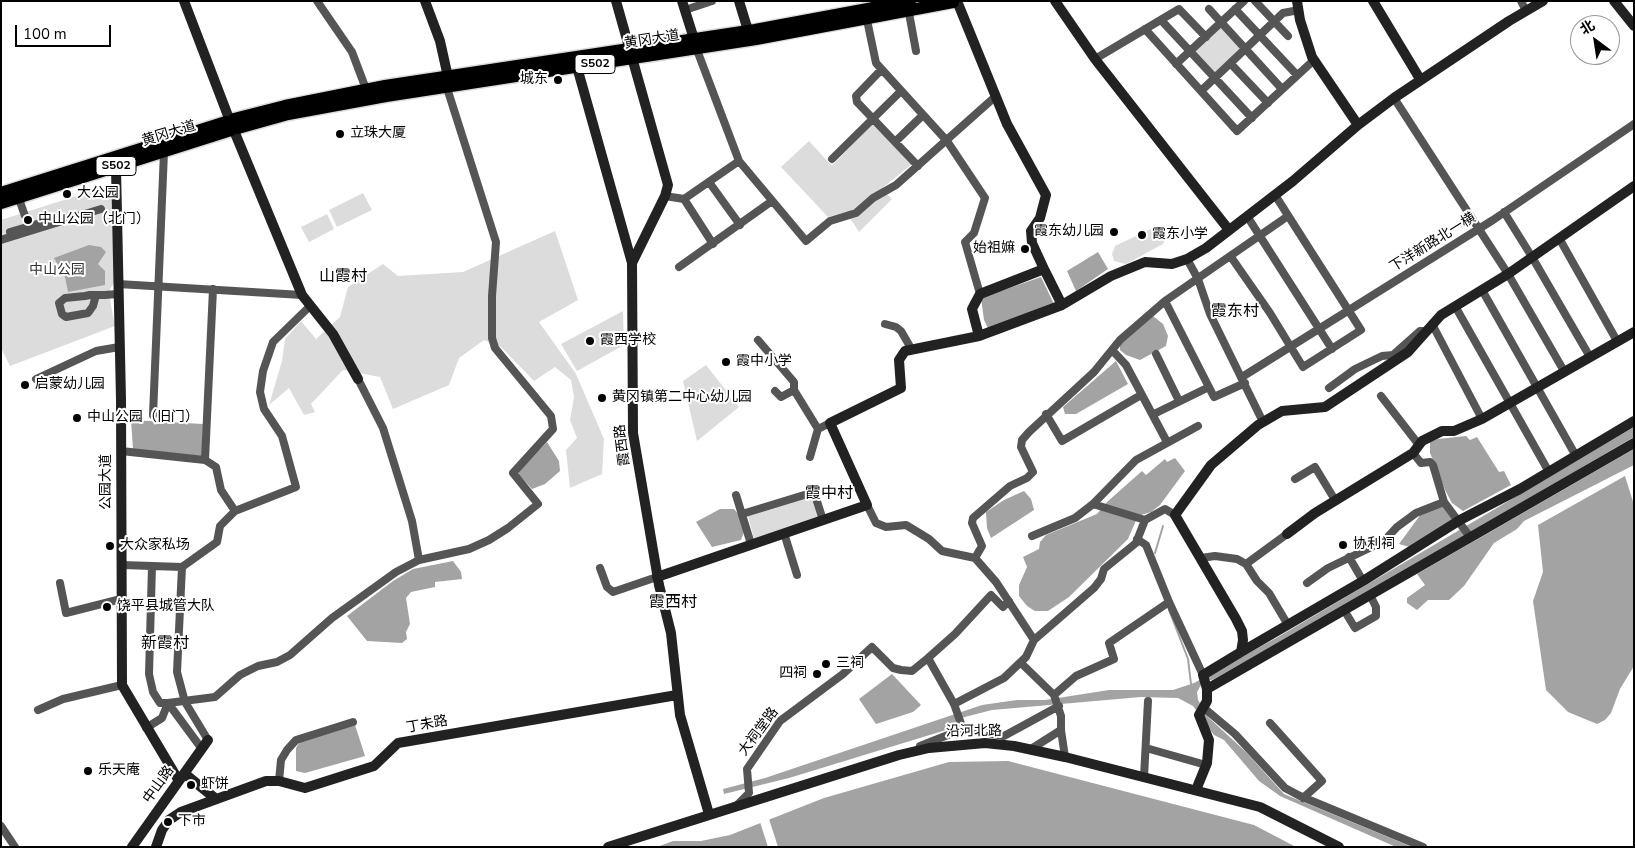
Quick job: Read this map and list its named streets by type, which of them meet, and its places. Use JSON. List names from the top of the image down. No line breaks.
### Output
{"streets":{"main road":["黄冈大道","S502"],"street":["下洋新路北一横","霞西路","公园大道","丁未路","大祠堂路","沿河北路","中山路"]},"crossings":[["霞西路","丁未路"],["霞西路","沿河北路"],["公园大道","丁未路"],["公园大道","中山路"],["大祠堂路","沿河北路"]],"districts":["山霞村","霞东村","霞中村","霞西村","新霞村"],"parks":["中山公园"],"places":["城东","立珠大厦","大公园","中山公园（北门）","霞东幼儿园","霞东小学","始祖嫲","霞西学校","霞中小学","启蒙幼儿园","黄冈镇第二中心幼儿园","中山公园（旧门）","协利祠","大众家私场","饶平县城管大队","三祠","四祠","乐天庵","虾饼","下市"],"scale_bar":"100 m","north":"top left"}
